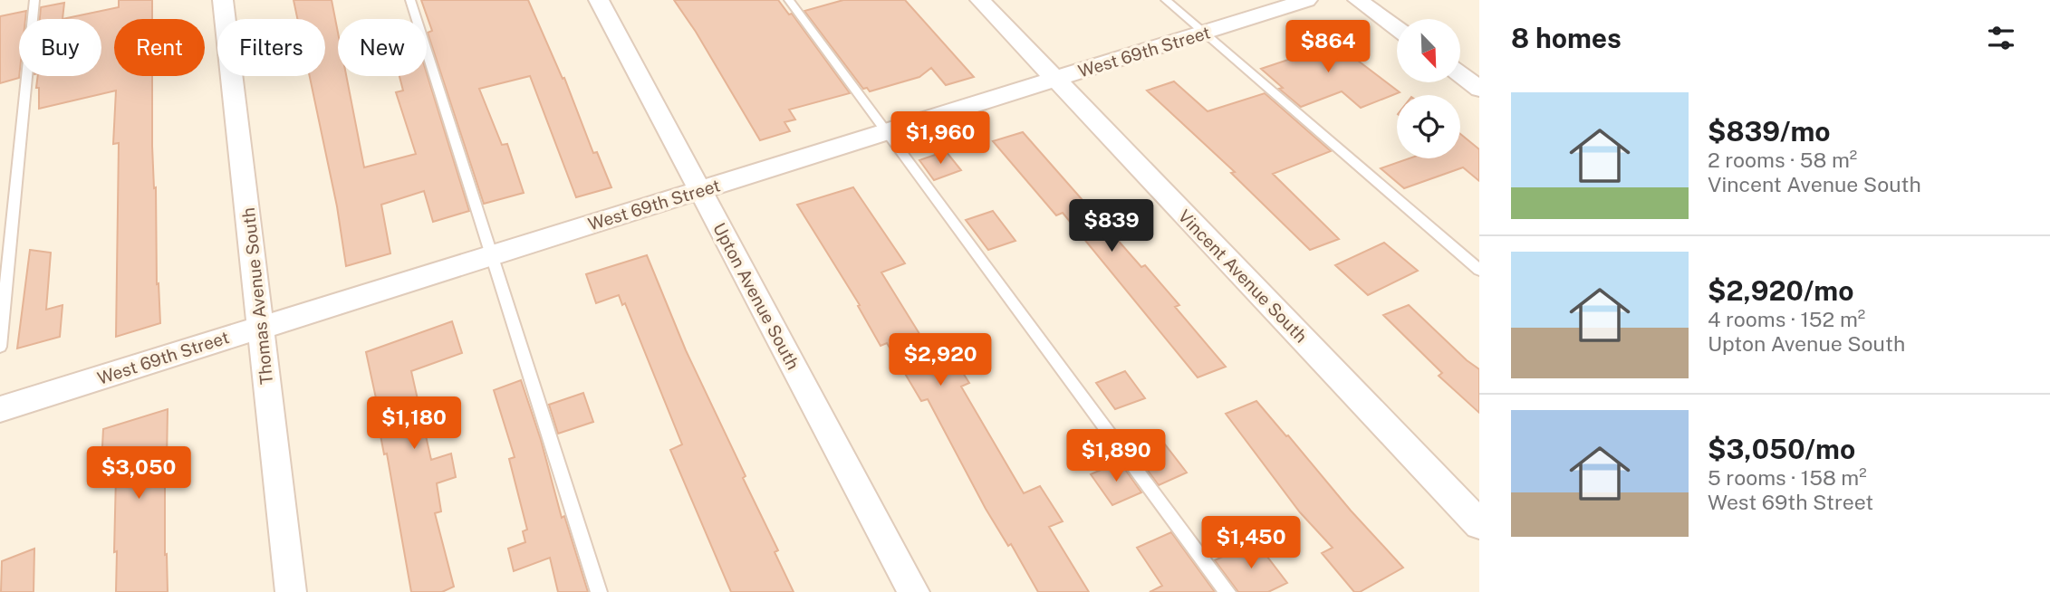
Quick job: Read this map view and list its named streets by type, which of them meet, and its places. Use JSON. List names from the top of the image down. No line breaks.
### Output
{"streets":{"street":["West 69th Street","Vincent Avenue South","Thomas Avenue South","Upton Avenue South"]},"crossings":[["West 69th Street","Vincent Avenue South"],["West 69th Street","Thomas Avenue South"],["West 69th Street","Upton Avenue South"]],"north":"bottom right","page":{"heading":"8 homes","chip":["Buy","Rent","Filters","New"],"price":["$864","$1,960","$839","$2,920","$1,180","$1,890","$3,050","$1,450"],"list":[{"name":"$839/mo","note":"2 rooms · 58 m² · Vincent Avenue South"},{"name":"$2,920/mo","note":"4 rooms · 152 m² · Upton Avenue South"},{"name":"$3,050/mo","note":"5 rooms · 158 m² · West 69th Street"}]}}
